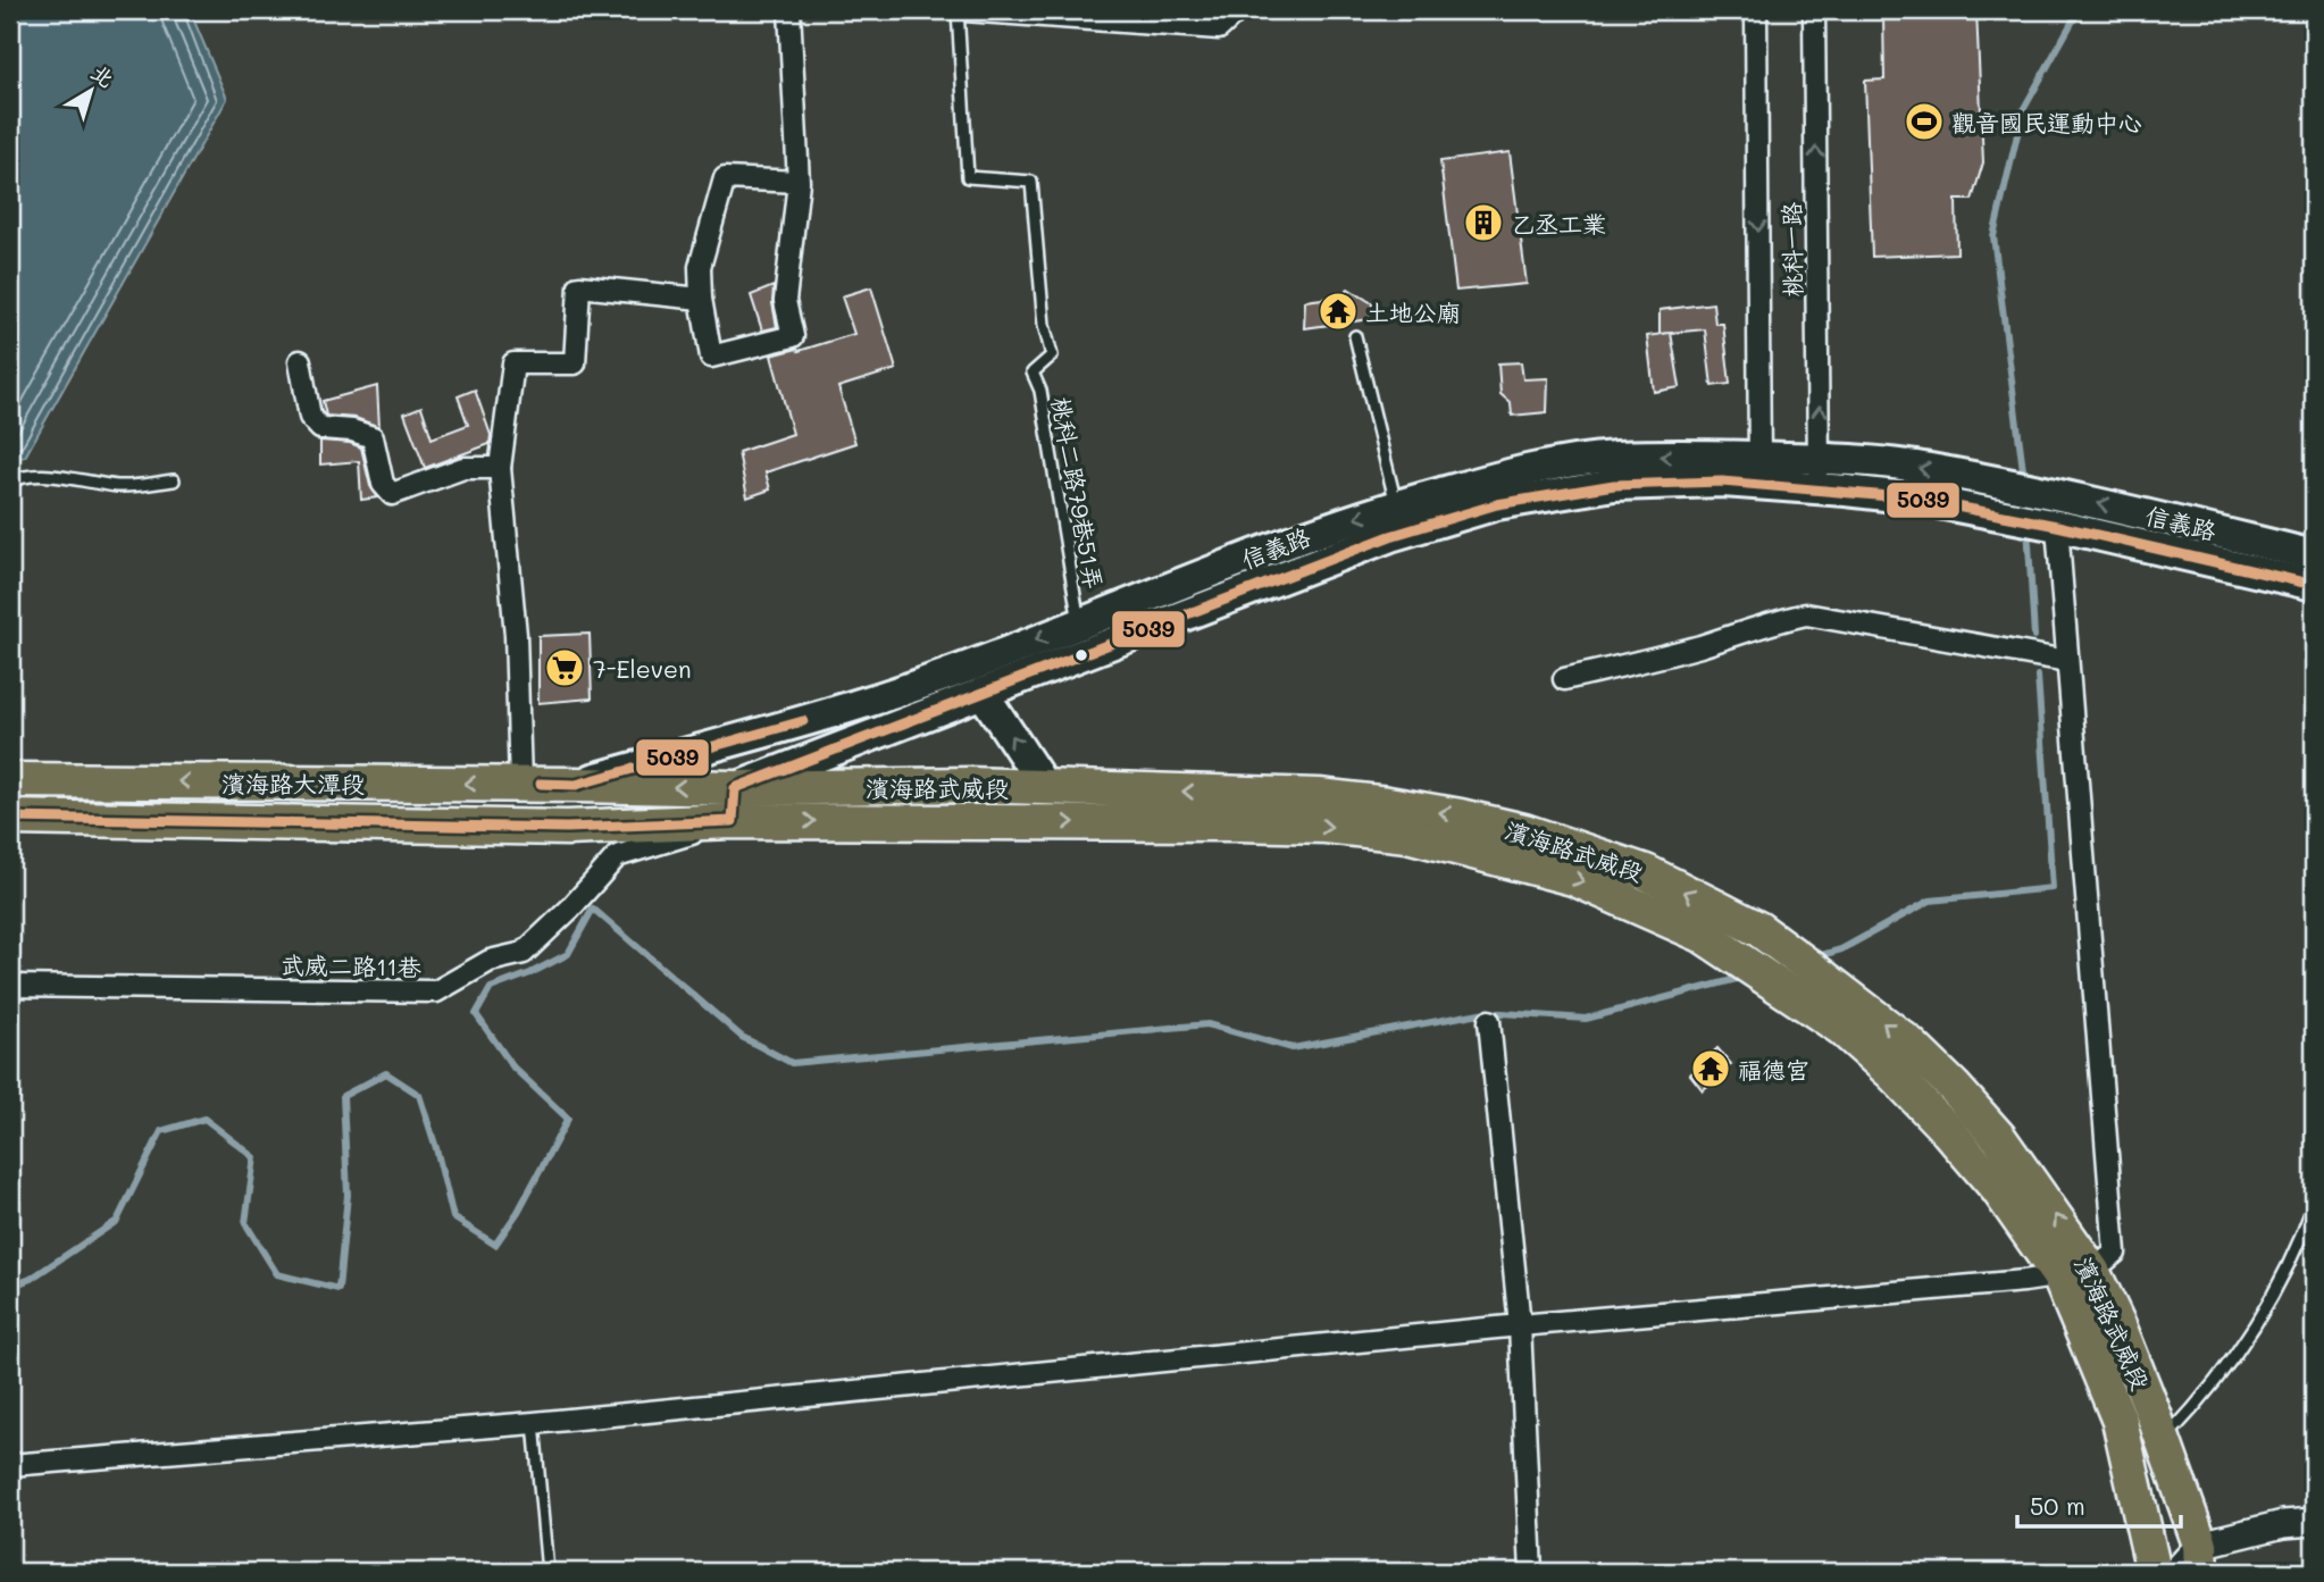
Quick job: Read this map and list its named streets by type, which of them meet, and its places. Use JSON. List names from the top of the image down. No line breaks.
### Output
{"streets":{"main road":["信義路","濱海路大潭段","濱海路武威段"],"street":["桃科一路","武威二路11巷"],"lane":["桃科二路79巷51弄"]},"crossings":[["桃科一路","信義路"],["桃科二路79巷51弄","信義路"],["信義路","濱海路大潭段"],["信義路","濱海路武威段"],["濱海路大潭段","濱海路武威段"],["濱海路大潭段","武威二路11巷"],["濱海路武威段","武威二路11巷"]],"places":{"sports":["觀音國民運動中心"],"building":["乙丞工業"],"temple":["土地公廟","福德宮"],"supermarket":["7-Eleven"]},"lines":["transit line 5039"],"scale_bar":"50 m","north":"top right"}
